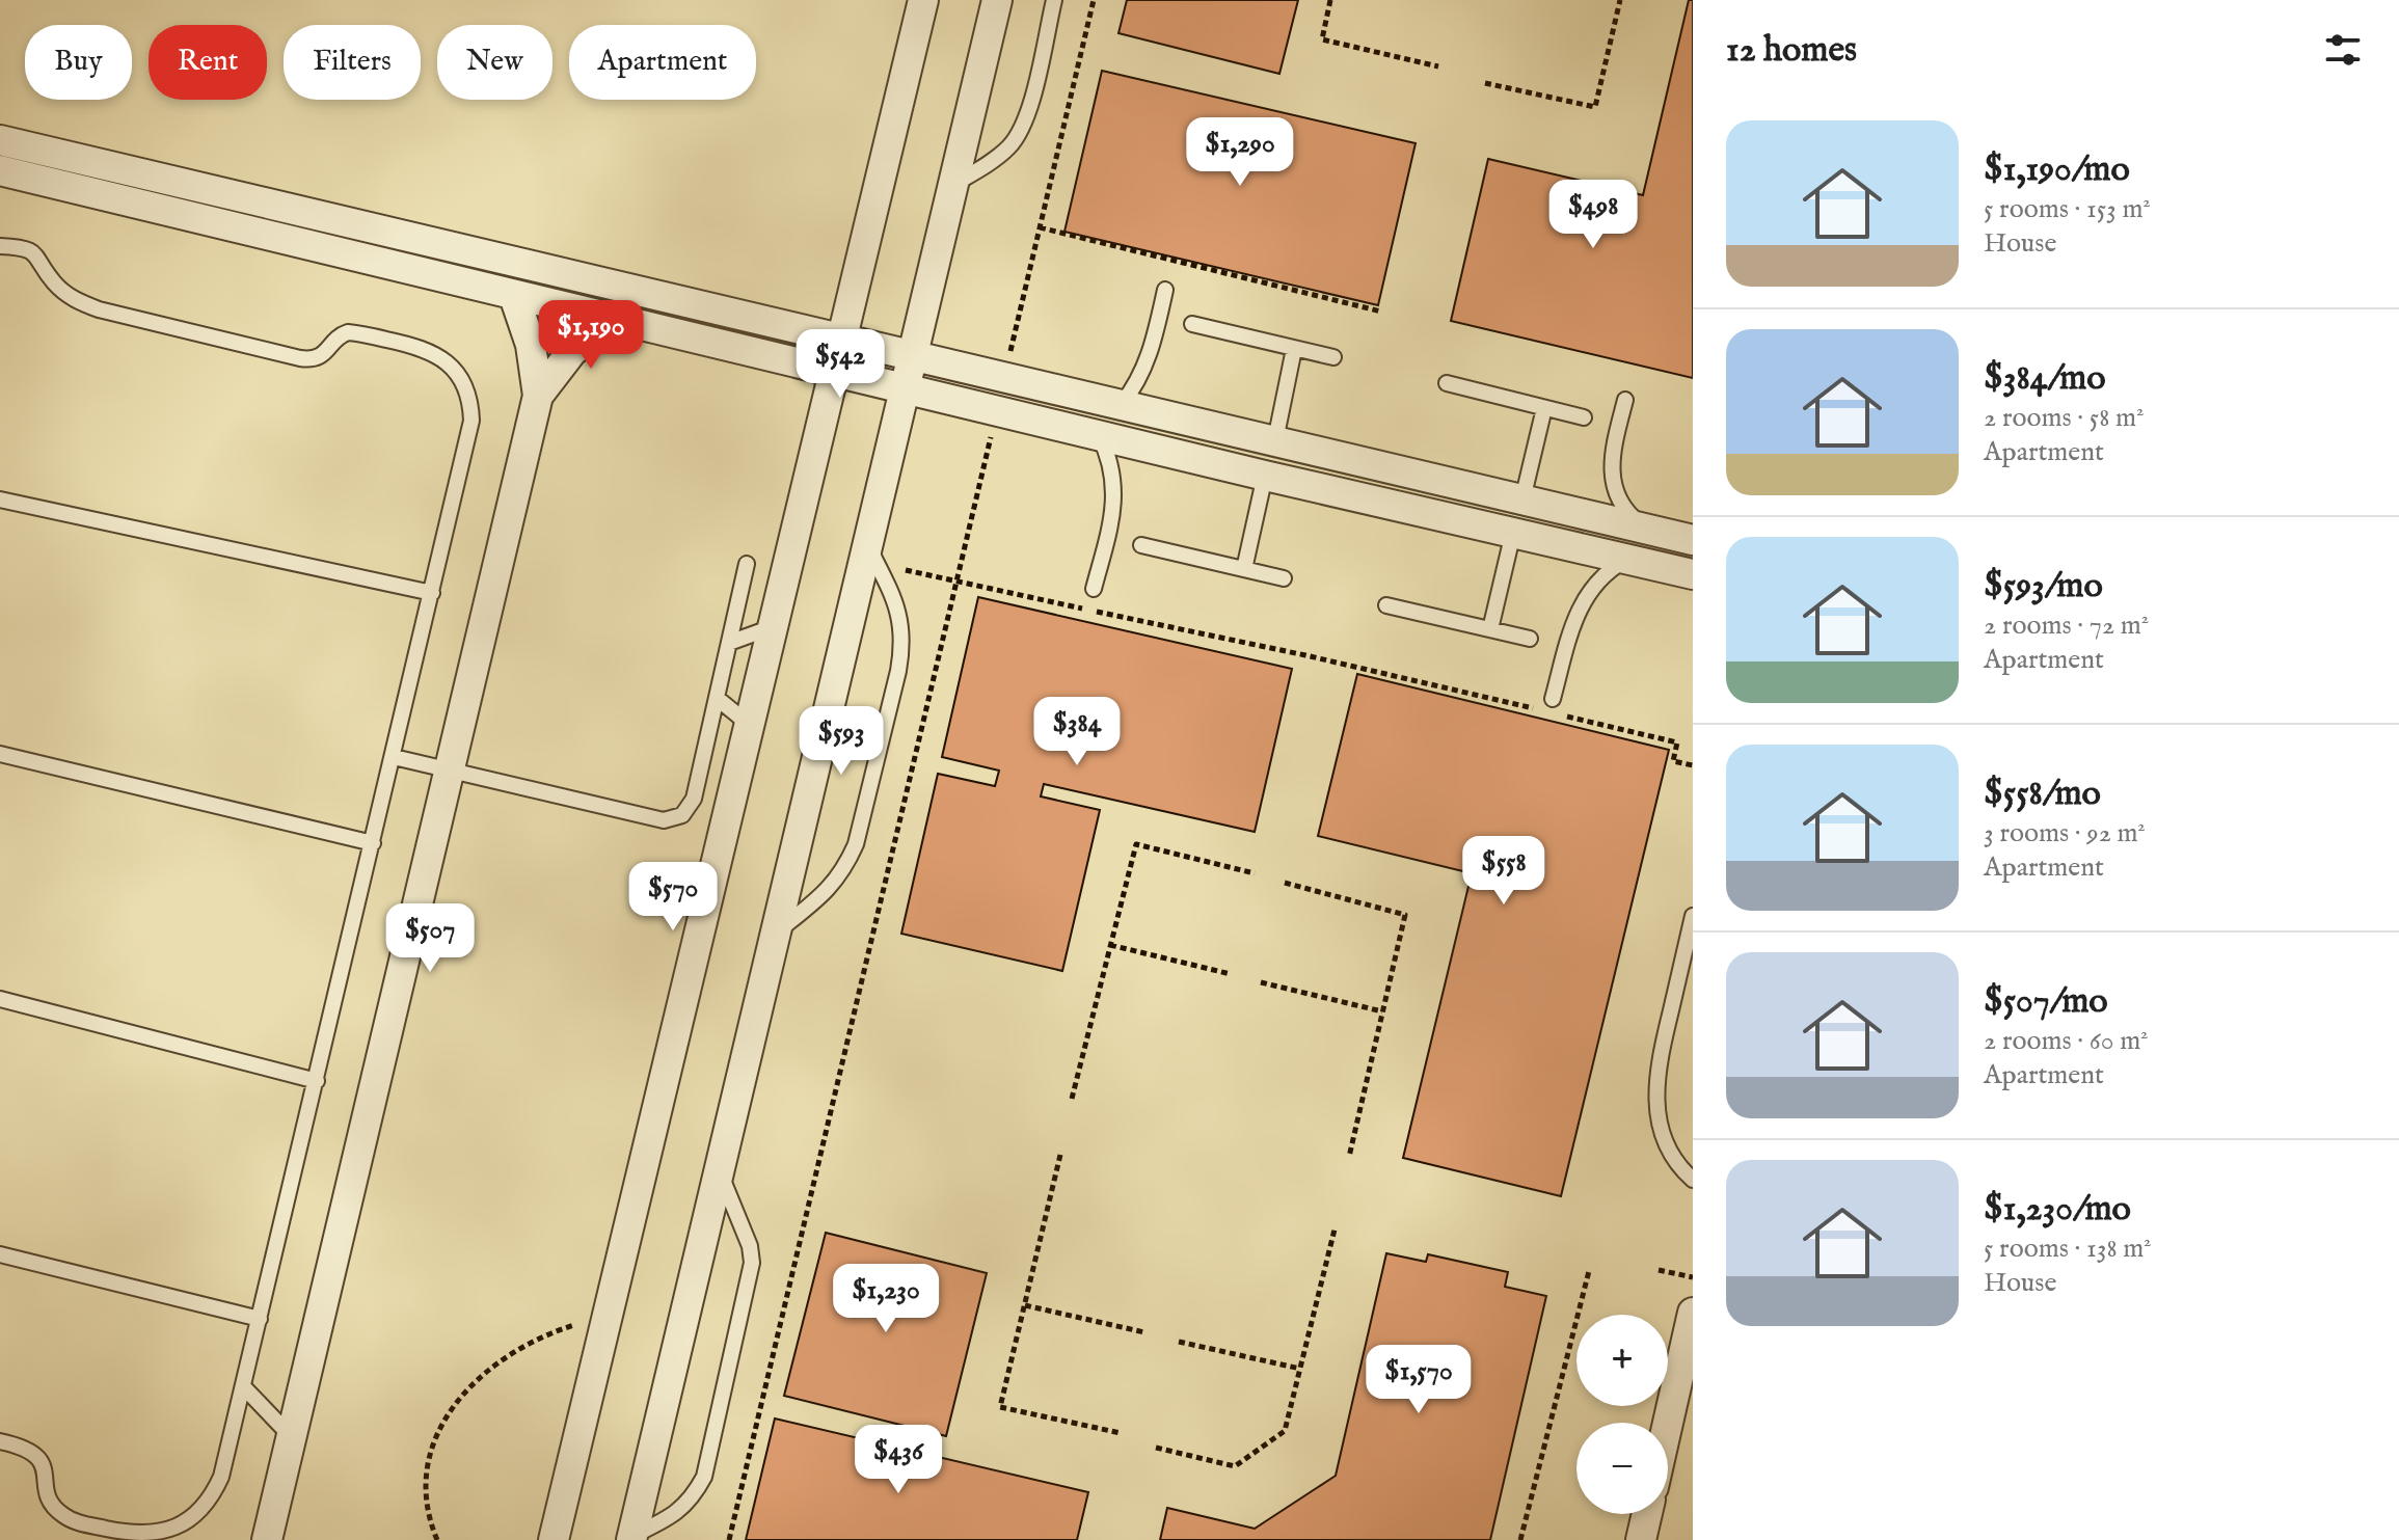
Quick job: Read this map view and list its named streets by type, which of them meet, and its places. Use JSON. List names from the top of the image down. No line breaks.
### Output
{"page":{"heading":"12 homes","chip":["Buy","Rent","Filters","New","Apartment"],"list":[{"name":"$1,190/mo","note":"5 rooms · 153 m² · House"},{"name":"$384/mo","note":"2 rooms · 58 m² · Apartment"},{"name":"$593/mo","note":"2 rooms · 72 m² · Apartment"},{"name":"$558/mo","note":"3 rooms · 92 m² · Apartment"},{"name":"$507/mo","note":"2 rooms · 60 m² · Apartment"},{"name":"$1,230/mo","note":"5 rooms · 138 m² · House"}],"price":["$1,290","$498","$1,190","$542","$384","$593","$558","$570","$507","$1,230","$1,570","$436"],"map_buttons":["+","−"]}}
